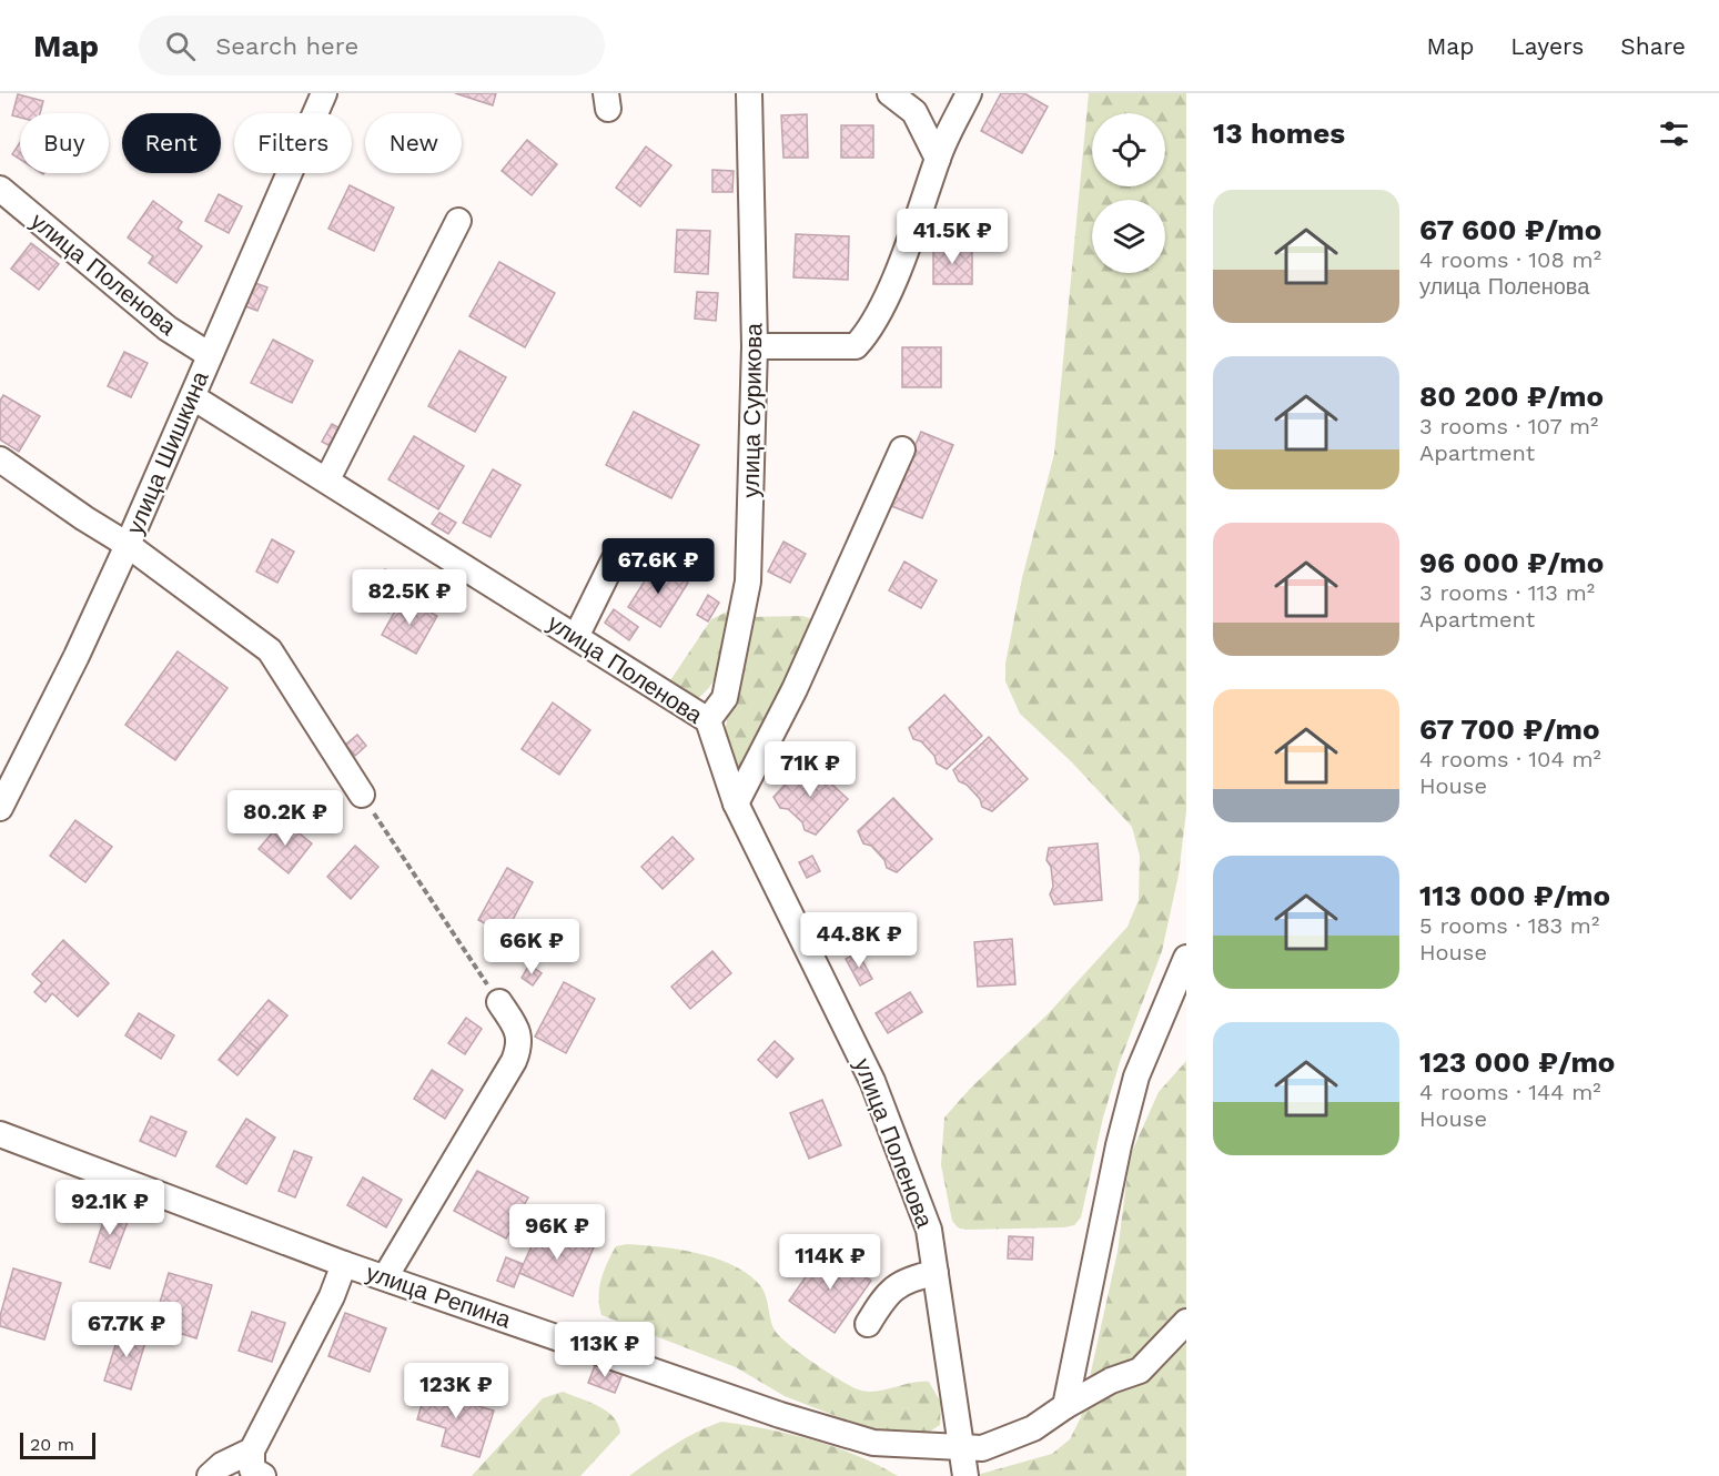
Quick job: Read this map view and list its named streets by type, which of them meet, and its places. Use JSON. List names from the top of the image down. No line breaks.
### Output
{"streets":{"street":["улица Поленова","улица Сурикова","улица Шишкина","улица Репина"]},"crossings":[["улица Поленова","улица Сурикова"],["улица Поленова","улица Шишкина"],["улица Поленова","улица Репина"]],"scale_bar":"20 m","page":{"header":"Map","search":"Search here","nav":["Map","Layers","Share"],"heading":"13 homes","chip":["Buy","Rent","Filters","New"],"list":[{"name":"67 600 ₽/mo","note":"4 rooms · 108 m² · улица Поленова"},{"name":"80 200 ₽/mo","note":"3 rooms · 107 m² · Apartment"},{"name":"96 000 ₽/mo","note":"3 rooms · 113 m² · Apartment"},{"name":"67 700 ₽/mo","note":"4 rooms · 104 m² · House"},{"name":"113 000 ₽/mo","note":"5 rooms · 183 m² · House"},{"name":"123 000 ₽/mo","note":"4 rooms · 144 m² · House"}],"price":["41.5K ₽","67.6K ₽","82.5K ₽","71K ₽","80.2K ₽","44.8K ₽","66K ₽","92.1K ₽","96K ₽","114K ₽","67.7K ₽","113K ₽","123K ₽"],"scale":"20 m"}}
